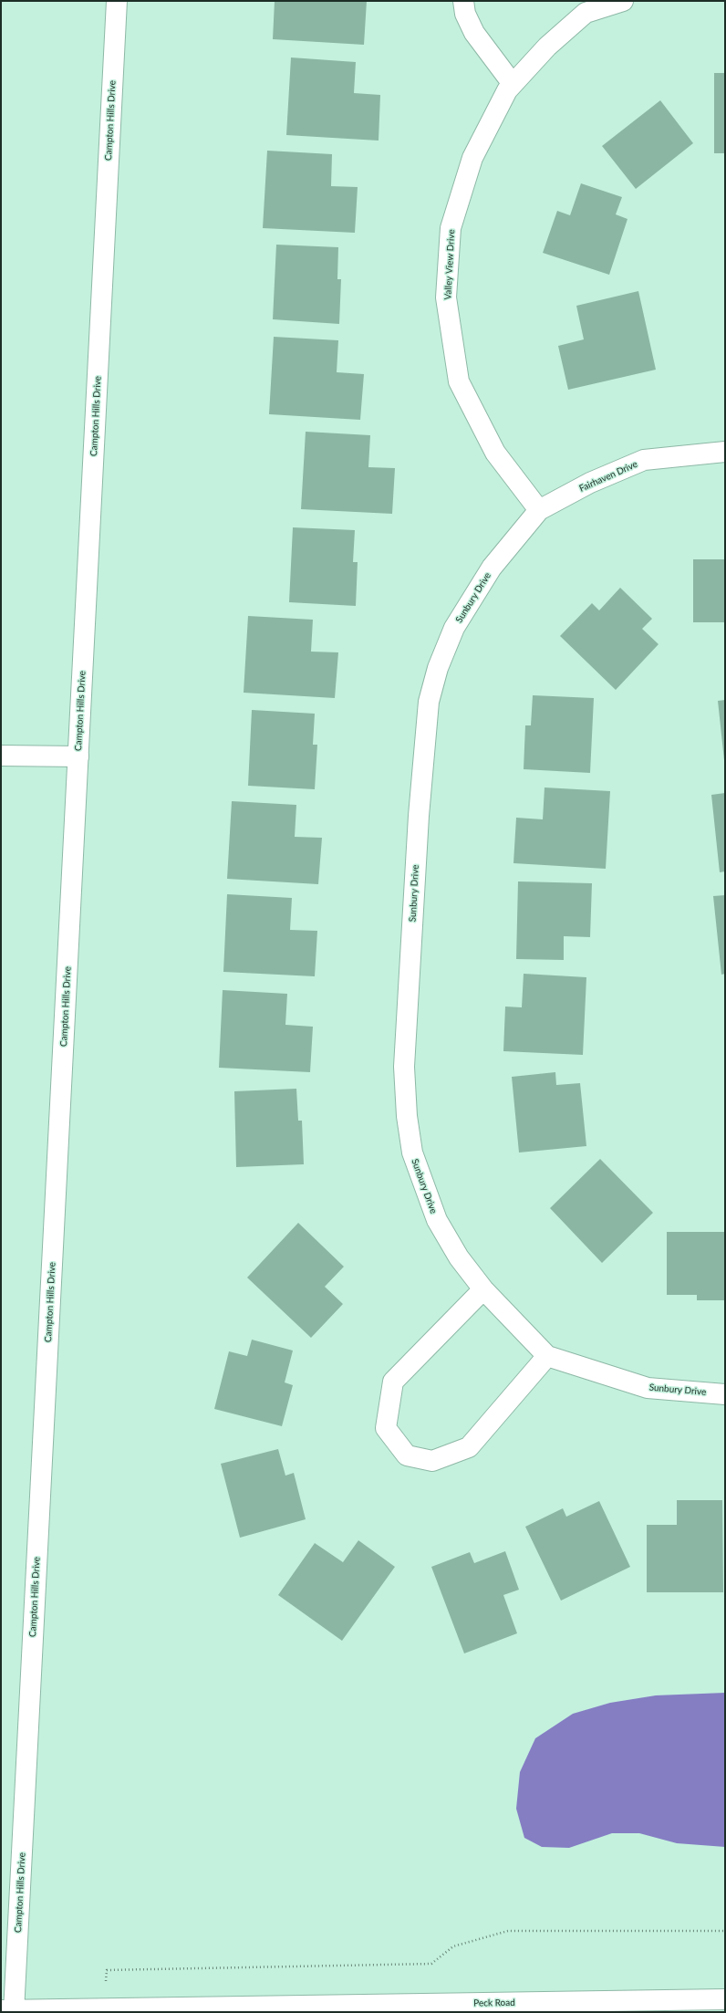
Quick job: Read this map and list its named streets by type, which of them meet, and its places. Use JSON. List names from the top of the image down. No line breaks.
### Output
{"streets":{"street":["Campton Hills Drive","Valley View Drive","Fairhaven Drive","Sunbury Drive","Peck Road"]},"crossings":[["Campton Hills Drive","Peck Road"],["Valley View Drive","Fairhaven Drive"],["Valley View Drive","Sunbury Drive"],["Fairhaven Drive","Sunbury Drive"]]}
